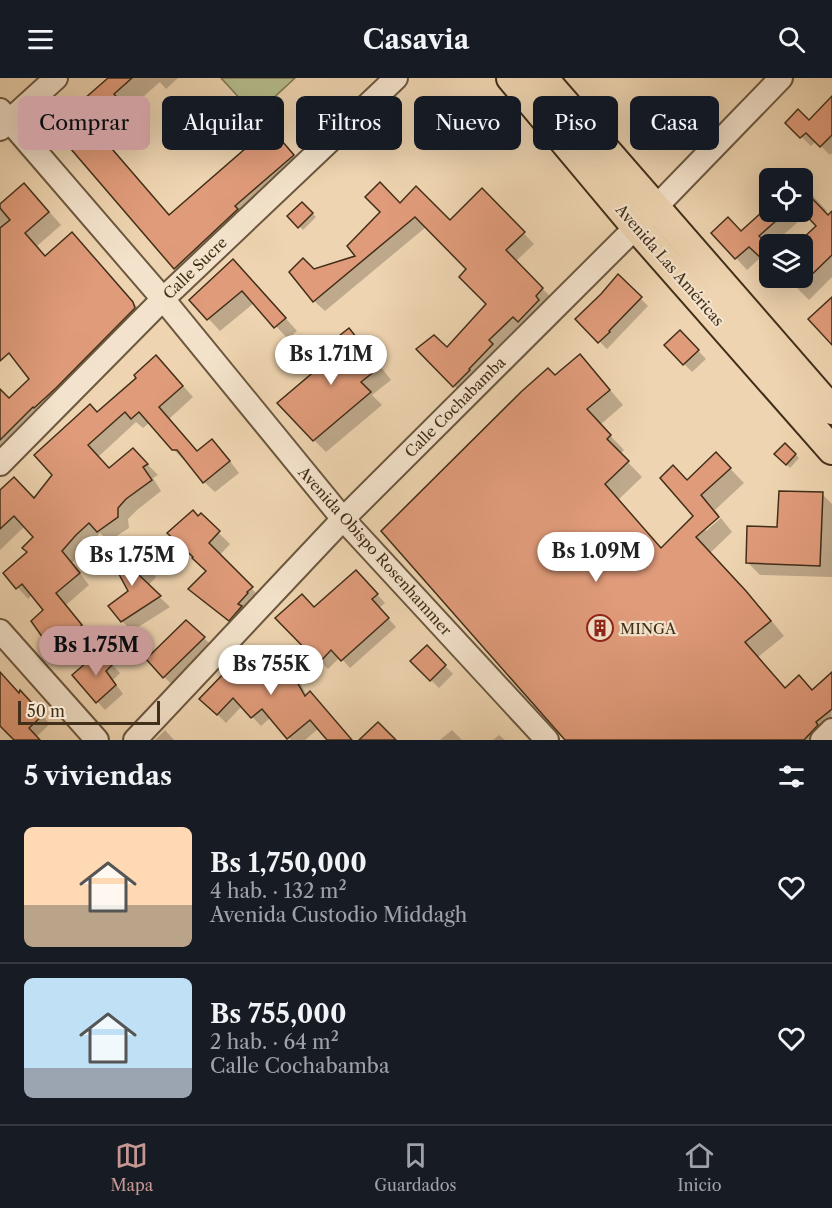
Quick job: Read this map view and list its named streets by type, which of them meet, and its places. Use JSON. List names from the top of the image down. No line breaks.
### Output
{"streets":{"main road":["Avenida Las Américas"],"street":["Calle Sucre","Calle Cochabamba","Avenida Obispo Rosenhammer"]},"crossings":[["Avenida Las Américas","Calle Cochabamba"],["Calle Sucre","Avenida Obispo Rosenhammer"],["Calle Cochabamba","Avenida Obispo Rosenhammer"]],"places":{"building":["MINGA"]},"scale_bar":"50 m","page":{"header":"Casavia","chip":["Comprar","Alquilar","Filtros","Nuevo","Piso","Casa"],"price":["Bs 1.71M","Bs 1.09M","Bs 1.75M","Bs 1.75M","Bs 755K"],"scale":"50 m","heading":"5 viviendas","list":[{"name":"Bs 1,750,000","note":"4 hab. · 132 m² · Avenida Custodio Middagh"},{"name":"Bs 755,000","note":"2 hab. · 64 m² · Calle Cochabamba"}],"tabs":["Mapa","Guardados","Inicio"]}}
